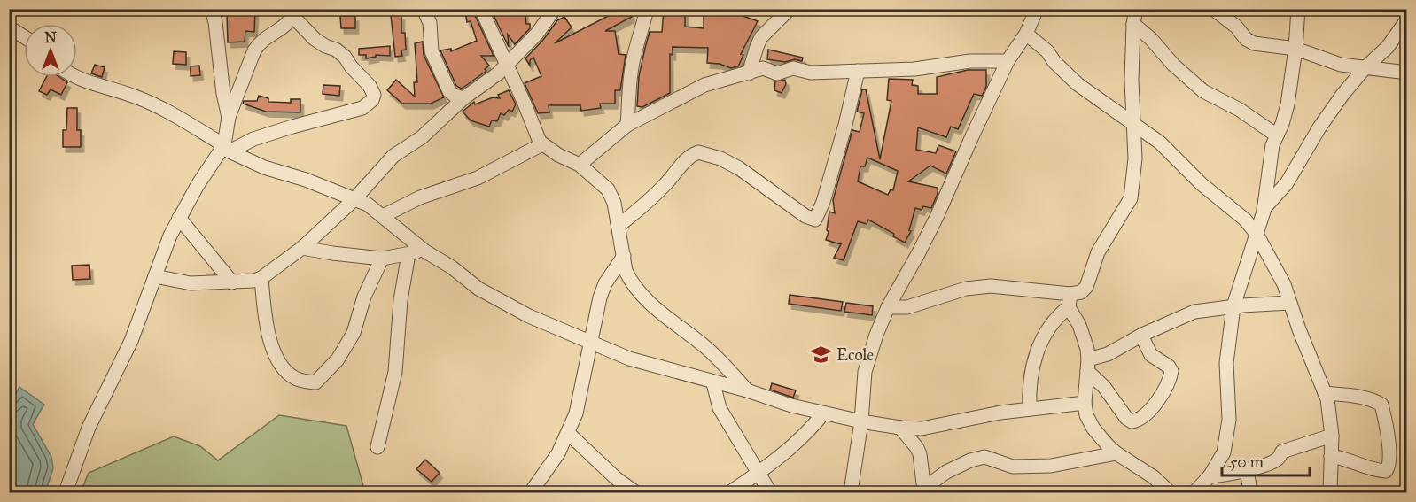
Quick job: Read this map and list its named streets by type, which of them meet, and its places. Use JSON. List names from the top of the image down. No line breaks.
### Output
{"places":{"school or university":["Ecole"]},"scale_bar":"50 m","north":"top"}
